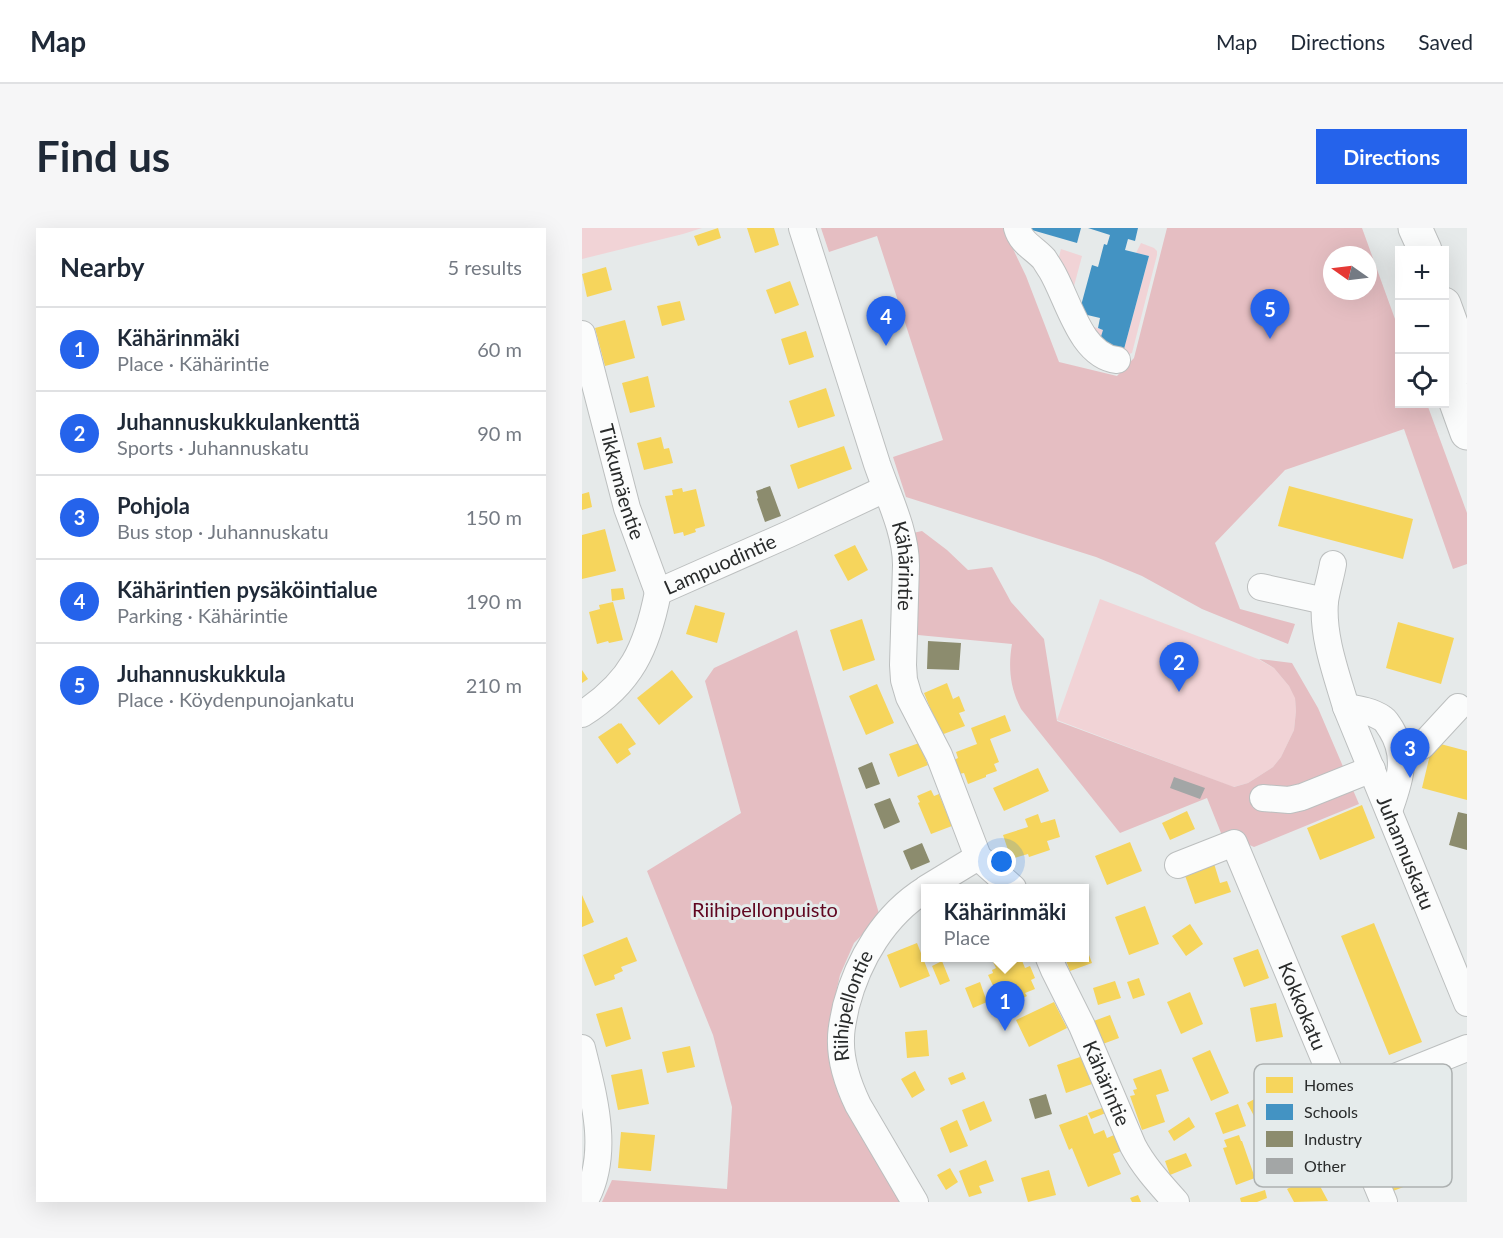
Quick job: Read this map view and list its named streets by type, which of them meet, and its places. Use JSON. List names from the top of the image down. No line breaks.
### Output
{"streets":{"street":["Tikkumäentie","Lampuodintie","Kähärintie","Juhannuskatu","Kokkokatu","Riihipellontie"]},"crossings":[["Tikkumäentie","Lampuodintie"],["Lampuodintie","Kähärintie"],["Kähärintie","Riihipellontie"]],"parks":["Riihipellonpuisto"],"legend":["Homes","Schools","Industry","Other"],"north":"left","page":{"header":"Map","nav":["Map","Directions","Saved"],"buttons":"Directions","title":"Find us","heading":["Nearby","5 results"],"map_buttons":["+","−"],"pins":["5","4","2","3","1"],"list":[{"mark":"1","name":"Kähärinmäki","note":"Place · Kähärintie","value":"60 m"},{"mark":"2","name":"Juhannuskukkulankenttä","note":"Sports · Juhannuskatu","value":"90 m"},{"mark":"3","name":"Pohjola","note":"Bus stop · Juhannuskatu","value":"150 m"},{"mark":"4","name":"Kähärintien pysäköintialue","note":"Parking · Kähärintie","value":"190 m"},{"mark":"5","name":"Juhannuskukkula","note":"Place · Köydenpunojankatu","value":"210 m"}],"popup":["Kähärinmäki","Place"]}}
